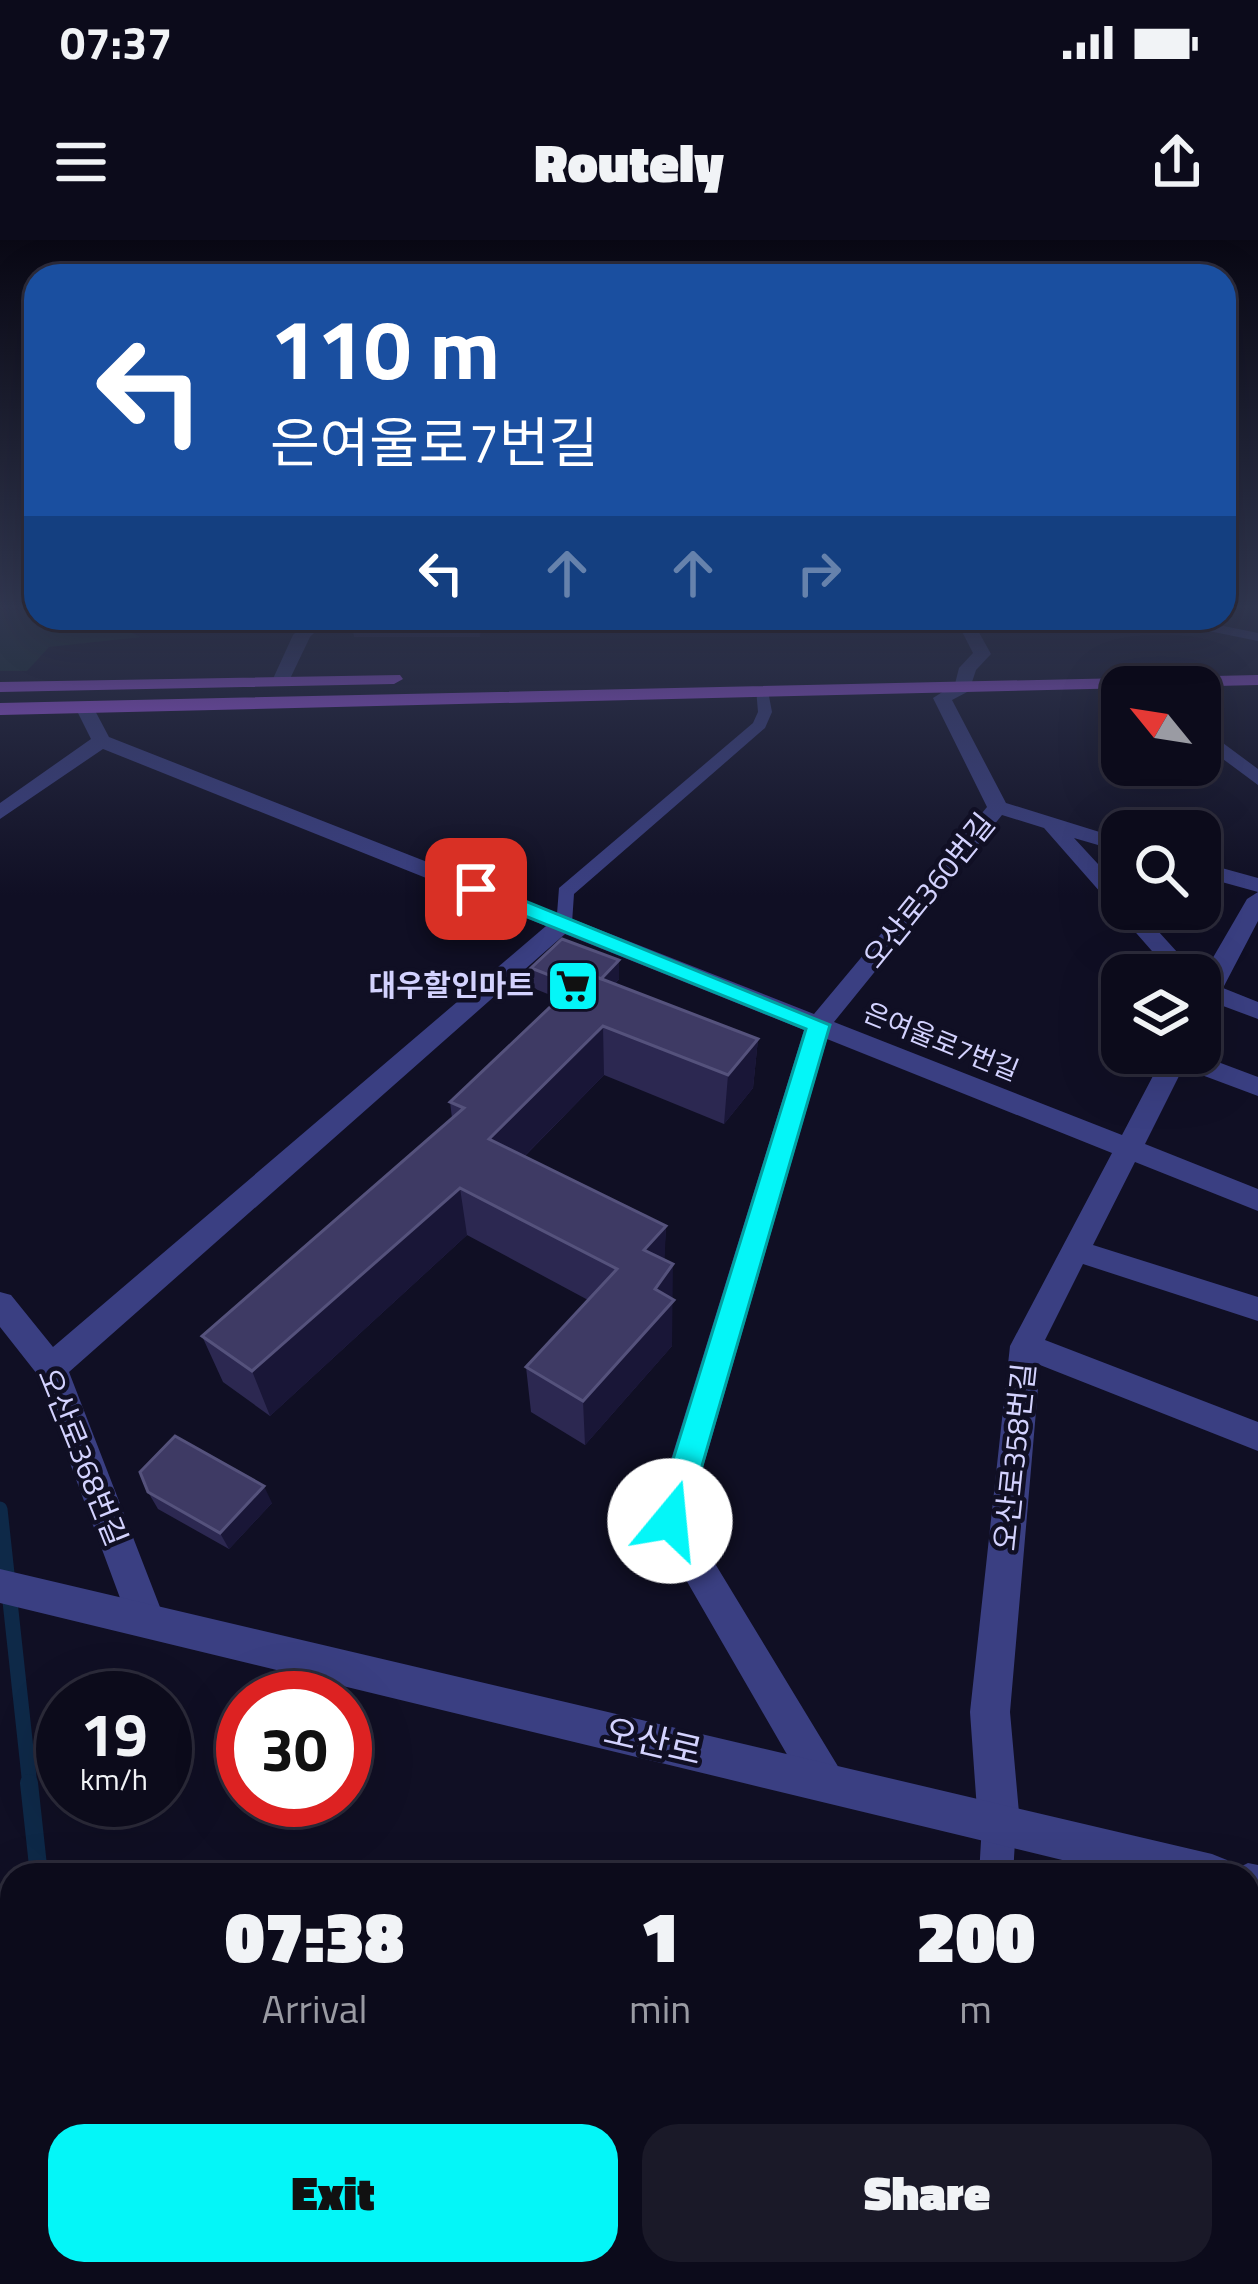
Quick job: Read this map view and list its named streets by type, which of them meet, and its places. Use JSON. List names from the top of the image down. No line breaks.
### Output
{"streets":{"street":["오산로360번길","은여울로7번길","오산로368번길","오산로358번길","오산로"]},"crossings":[["오산로360번길","은여울로7번길"],["오산로360번길","오산로"],["은여울로7번길","오산로358번길"],["오산로368번길","오산로"],["오산로358번길","오산로"]],"places":{"supermarket":["대우할인마트"]},"north":"top left","page":{"status":"07:37","header":"Routely","turn":["110 m","은여울로7번길"],"speed":"19 km/h","limit":"30","eta":["07:38","Arrival","1","min","200","m"],"buttons":["Exit","Share"]}}
